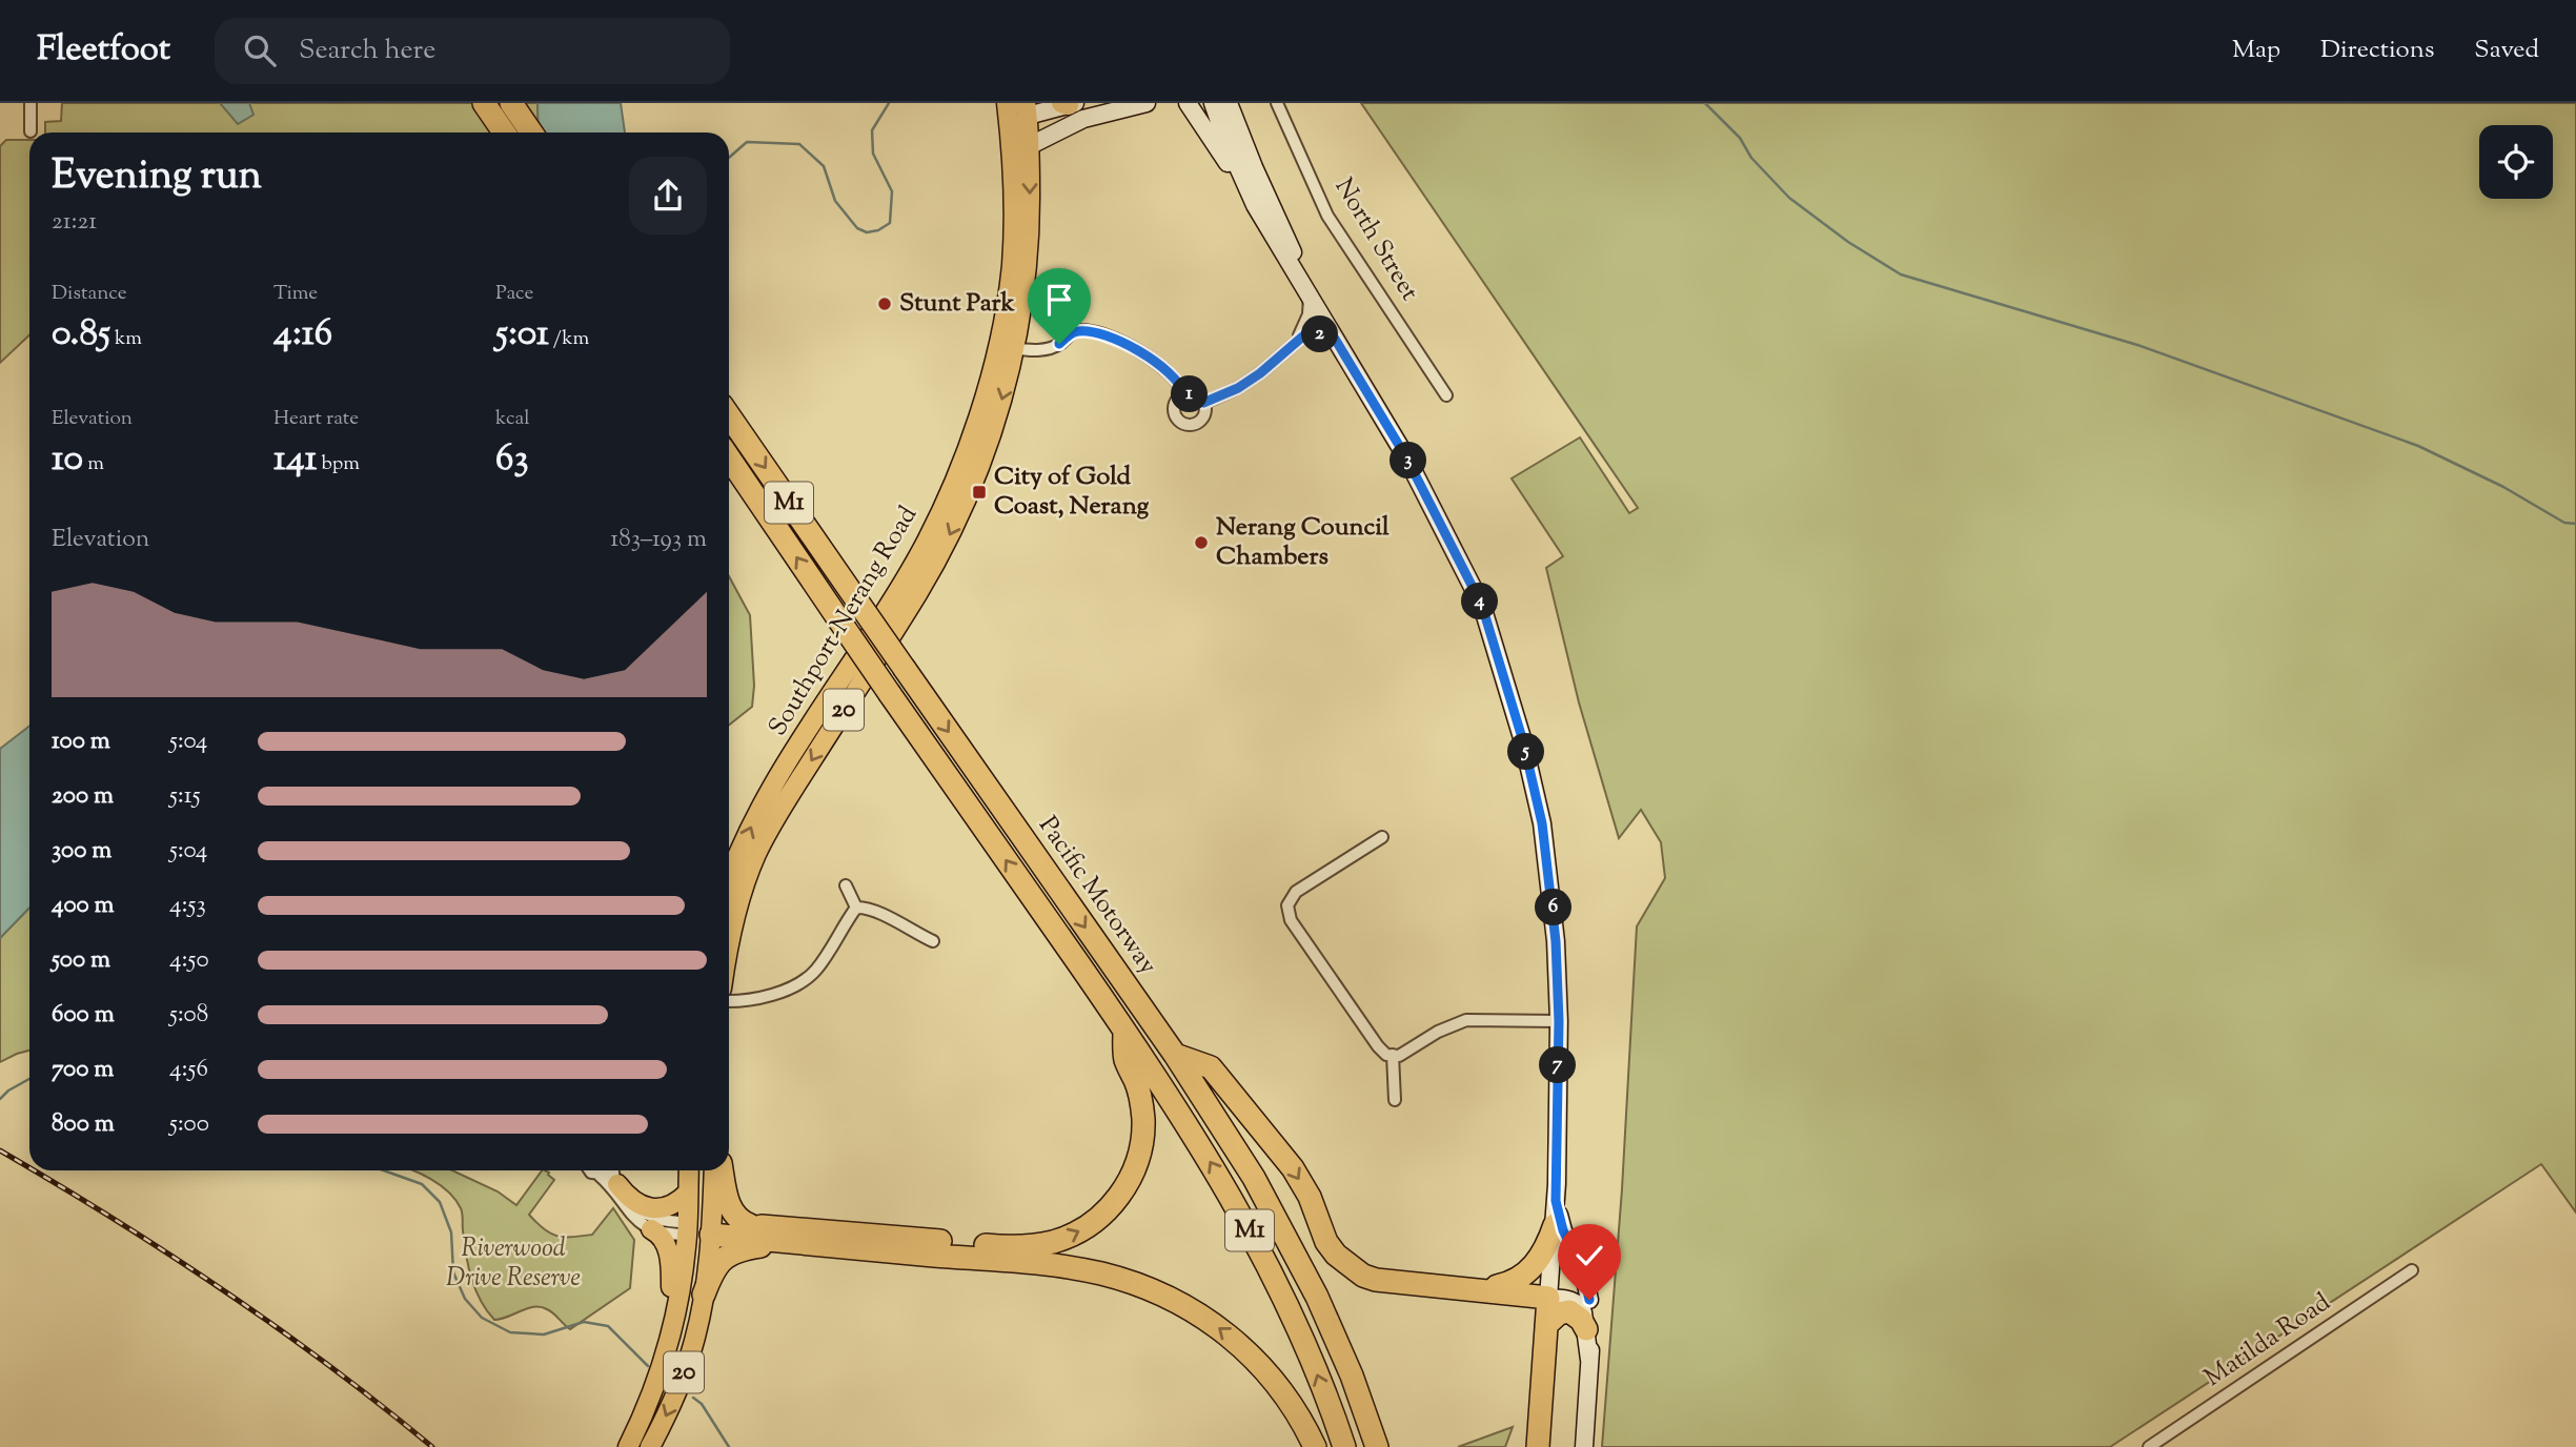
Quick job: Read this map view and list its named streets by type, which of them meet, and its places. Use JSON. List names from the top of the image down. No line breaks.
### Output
{"streets":{"highway":["M1","Pacific Motorway"],"main road":["Southport-Nerang Road","20"],"street":["North Street","Matilda Road"]},"parks":["Riverwood Drive Reserve"],"places":{"other":["Stunt Park","Nerang Council Chambers"],"transit":["City of Gold Coast, Nerang"]},"page":{"header":"Fleetfoot","search":"Search here","nav":["Map","Directions","Saved"],"heading":["Evening run","21:21"],"stats":[["Distance","0.85 km"],["Time","4:16"],["Pace","5:01 /km"],["Elevation","10 m"],["Heart rate","141 bpm"],["kcal","63"]],"pins":["2","1","3","4","5","6","7"],"chart":["Elevation","183–193 m"],"list":[{"name":"100 m","note":"5:04"},{"name":"200 m","note":"5:15"},{"name":"300 m","note":"5:04"},{"name":"400 m","note":"4:53"},{"name":"500 m","note":"4:50"},{"name":"600 m","note":"5:08"},{"name":"700 m","note":"4:56"},{"name":"800 m","note":"5:00"}]}}
